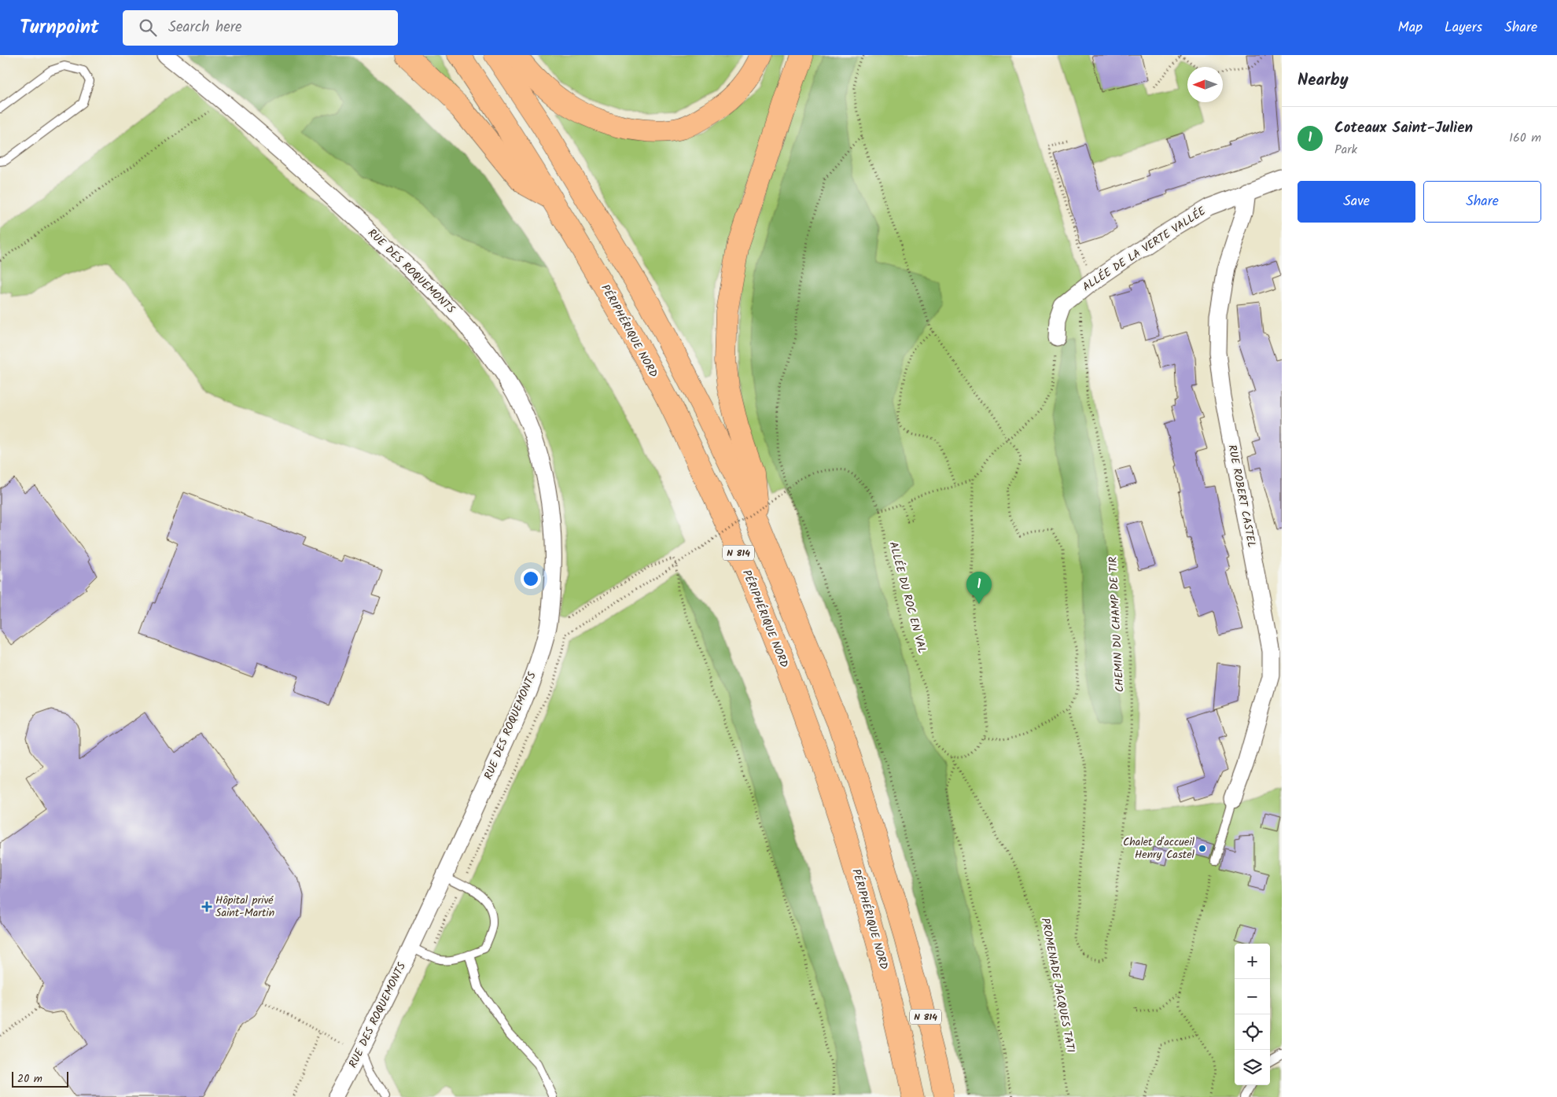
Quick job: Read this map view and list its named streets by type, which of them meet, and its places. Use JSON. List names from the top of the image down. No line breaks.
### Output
{"streets":{"highway":["PÉRIPHÉRIQUE NORD","N 814"],"street":["ALLÉE DE LA VERTE VALLÉE","RUE DES ROQUEMONTS","RUE ROBERT CASTEL"],"path":["ALLÉE DU ROC EN VAL","CHEMIN DU CHAMP DE TIR","PROMENADE JACQUES TATI"]},"crossings":[["ALLÉE DE LA VERTE VALLÉE","RUE ROBERT CASTEL"],["ALLÉE DE LA VERTE VALLÉE","CHEMIN DU CHAMP DE TIR"],["ALLÉE DU ROC EN VAL","PROMENADE JACQUES TATI"]],"places":{"other":["Chalet d'accueil Henry Castel"],"health":["Hôpital privé Saint-Martin"]},"scale_bar":"20 m","north":"left","page":{"header":"Turnpoint","search":"Search here","nav":["Map","Layers","Share"],"heading":"Nearby","list":[{"mark":"1","name":"Coteaux Saint-Julien","note":"Park","value":"160 m"}],"buttons":["Save","Share"],"pins":"1","map_buttons":["+","−"],"scale":"20 m"}}
